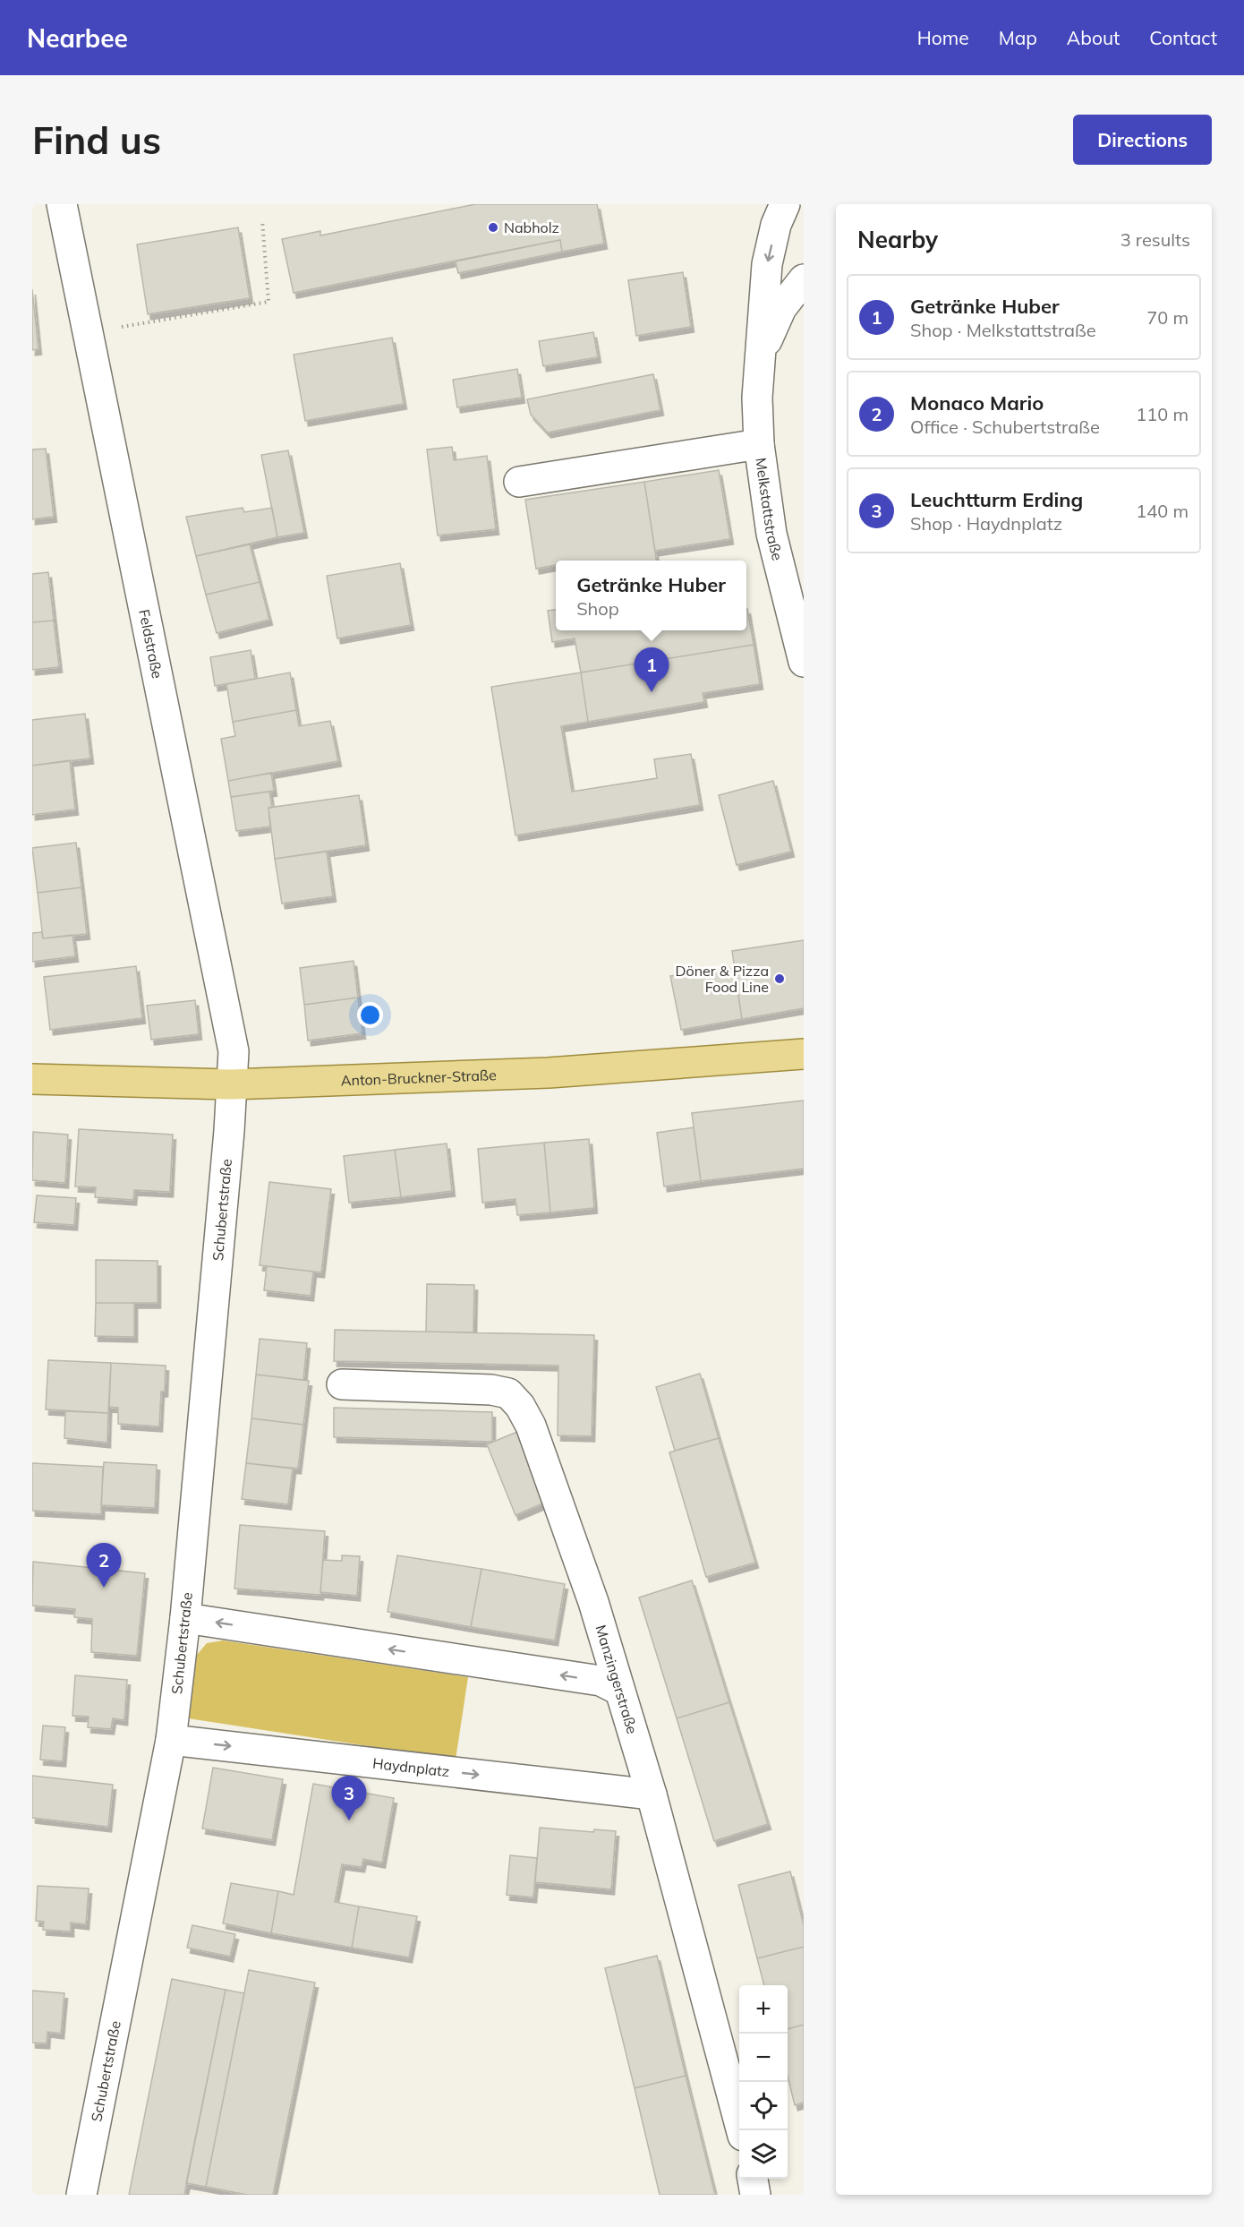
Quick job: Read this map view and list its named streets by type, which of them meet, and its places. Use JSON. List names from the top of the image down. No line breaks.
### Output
{"streets":{"main road":["Anton-Bruckner-Straße"],"street":["Melkstattstraße","Feldstraße","Schubertstraße","Manzingerstraße","Haydnplatz"]},"crossings":[["Feldstraße","Anton-Bruckner-Straße"],["Feldstraße","Schubertstraße"],["Anton-Bruckner-Straße","Schubertstraße"],["Schubertstraße","Haydnplatz"],["Manzingerstraße","Haydnplatz"]],"places":["Nabholz","Döner & Pizza Food Line"],"page":{"header":"Nearbee","nav":["Home","Map","About","Contact"],"buttons":"Directions","title":"Find us","heading":["Nearby","3 results"],"list":[{"mark":"1","name":"Getränke Huber","note":"Shop · Melkstattstraße","value":"70 m"},{"mark":"2","name":"Monaco Mario","note":"Office · Schubertstraße","value":"110 m"},{"mark":"3","name":"Leuchtturm Erding","note":"Shop · Haydnplatz","value":"140 m"}],"popup":["Getränke Huber","Shop"],"pins":["1","2","3"],"map_buttons":["+","−"]}}
